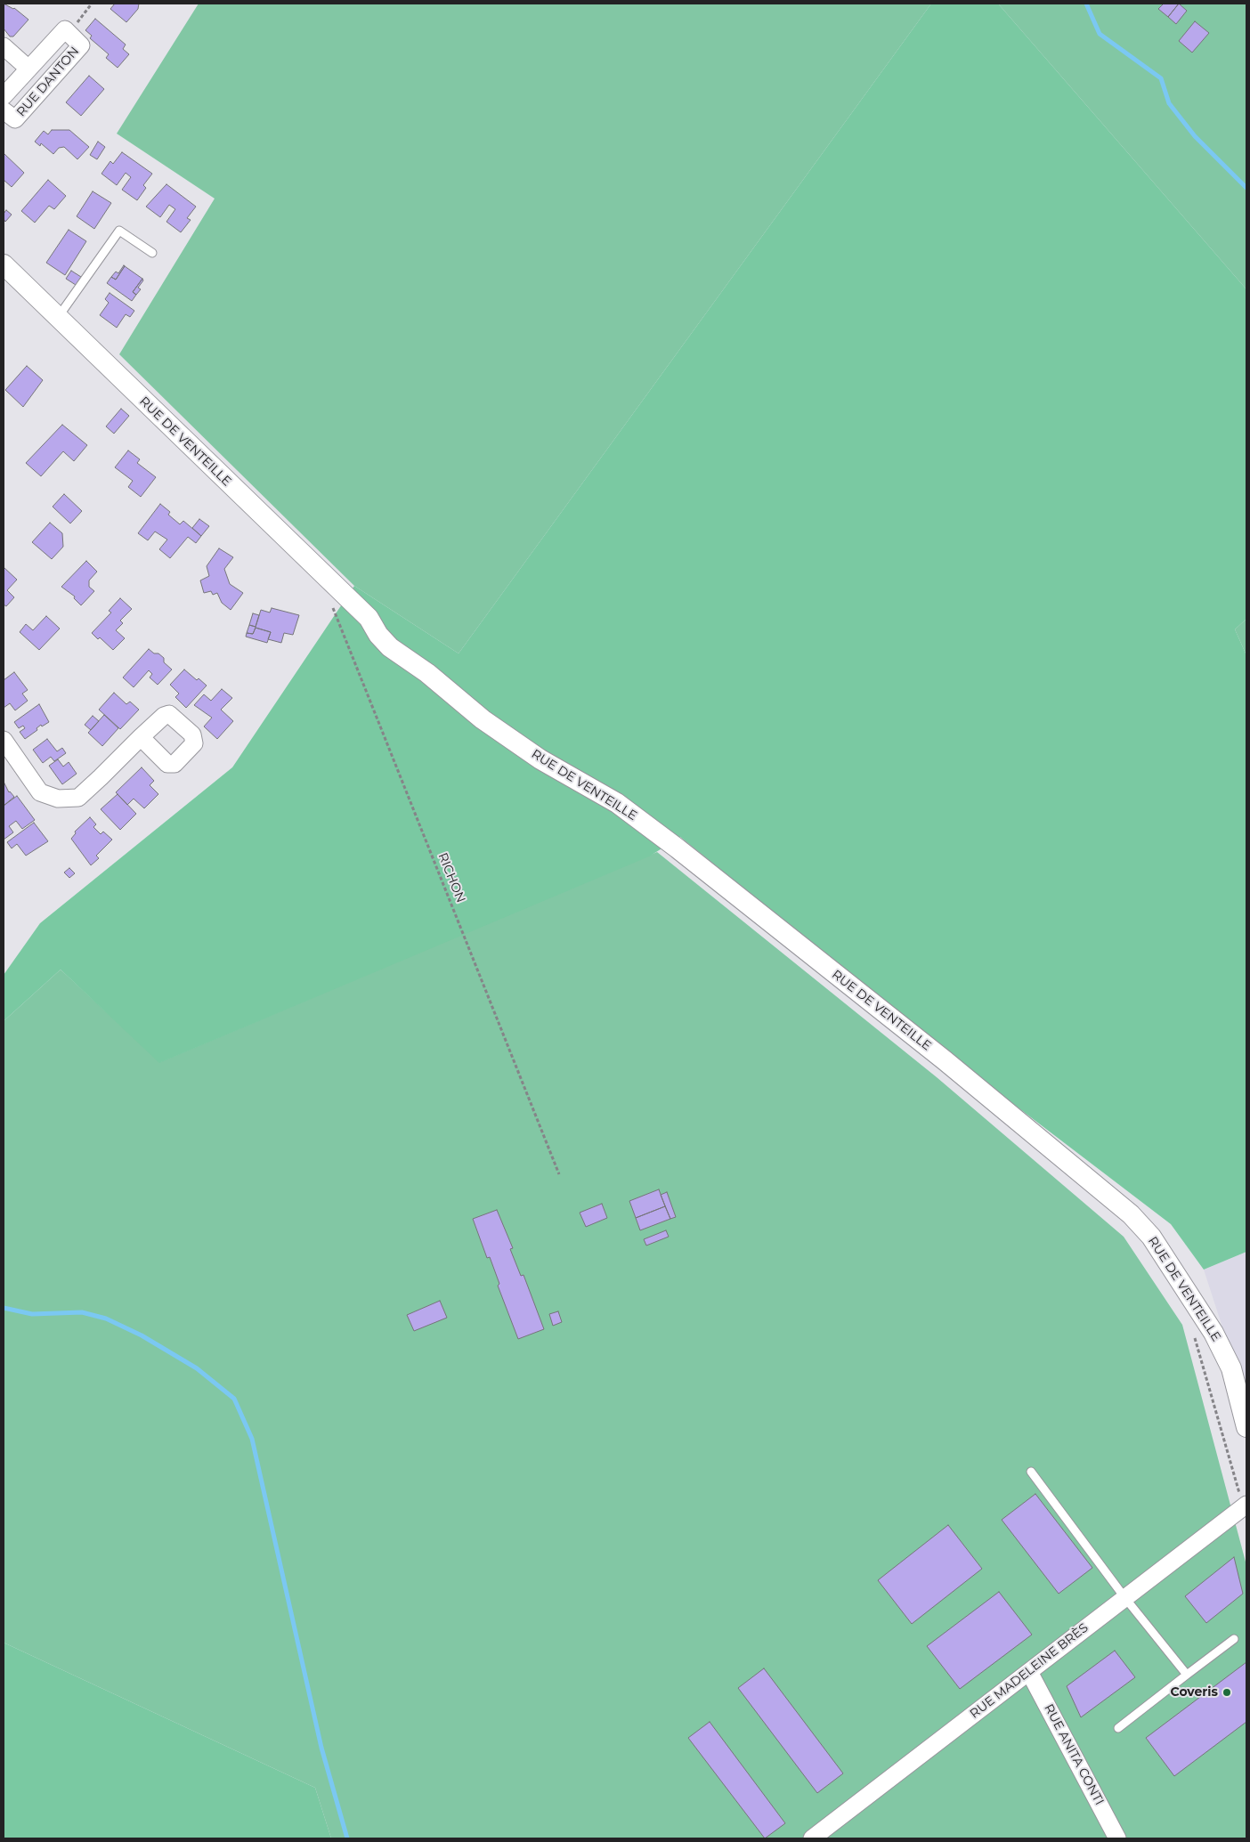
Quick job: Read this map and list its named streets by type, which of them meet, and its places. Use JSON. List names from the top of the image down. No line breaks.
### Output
{"streets":{"street":["RUE DANTON","RUE DE VENTEILLE","RUE MADELEINE BRÈS","RUE ANITA CONTI"],"path":["RICHON"]},"crossings":[["RUE DE VENTEILLE","RICHON"],["RUE MADELEINE BRÈS","RUE ANITA CONTI"]],"places":["Coveris"]}
